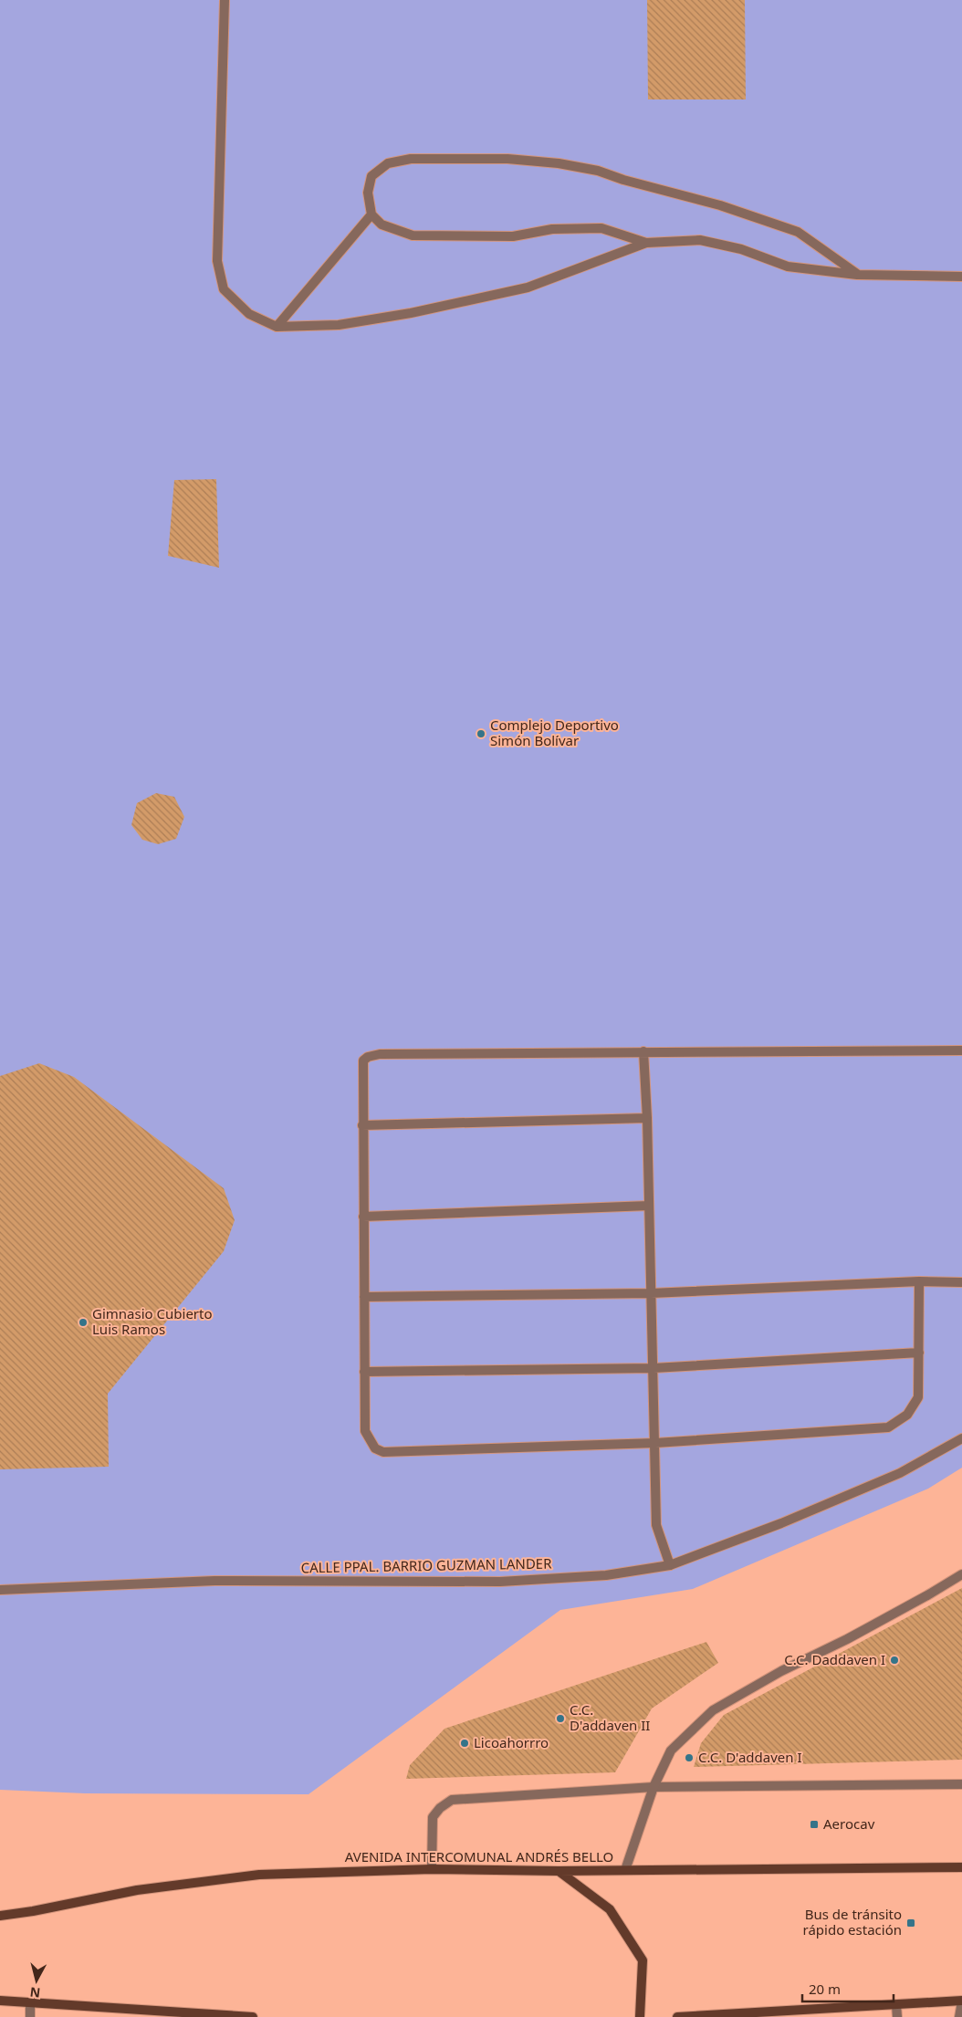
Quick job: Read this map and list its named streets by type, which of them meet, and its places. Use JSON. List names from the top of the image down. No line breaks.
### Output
{"streets":{"main road":["AVENIDA INTERCOMUNAL ANDRÉS BELLO"],"street":["CALLE PPAL. BARRIO GUZMAN LANDER"]},"places":{"other":["Complejo Deportivo Simón Bolívar","Gimnasio Cubierto Luis Ramos","C.C. Daddaven I","C.C. D'addaven II","Licoahorrro","C.C. D'addaven I"],"transit":["Aerocav","Bus de tránsito rápido estación"]},"scale_bar":"20 m","north":"bottom"}
